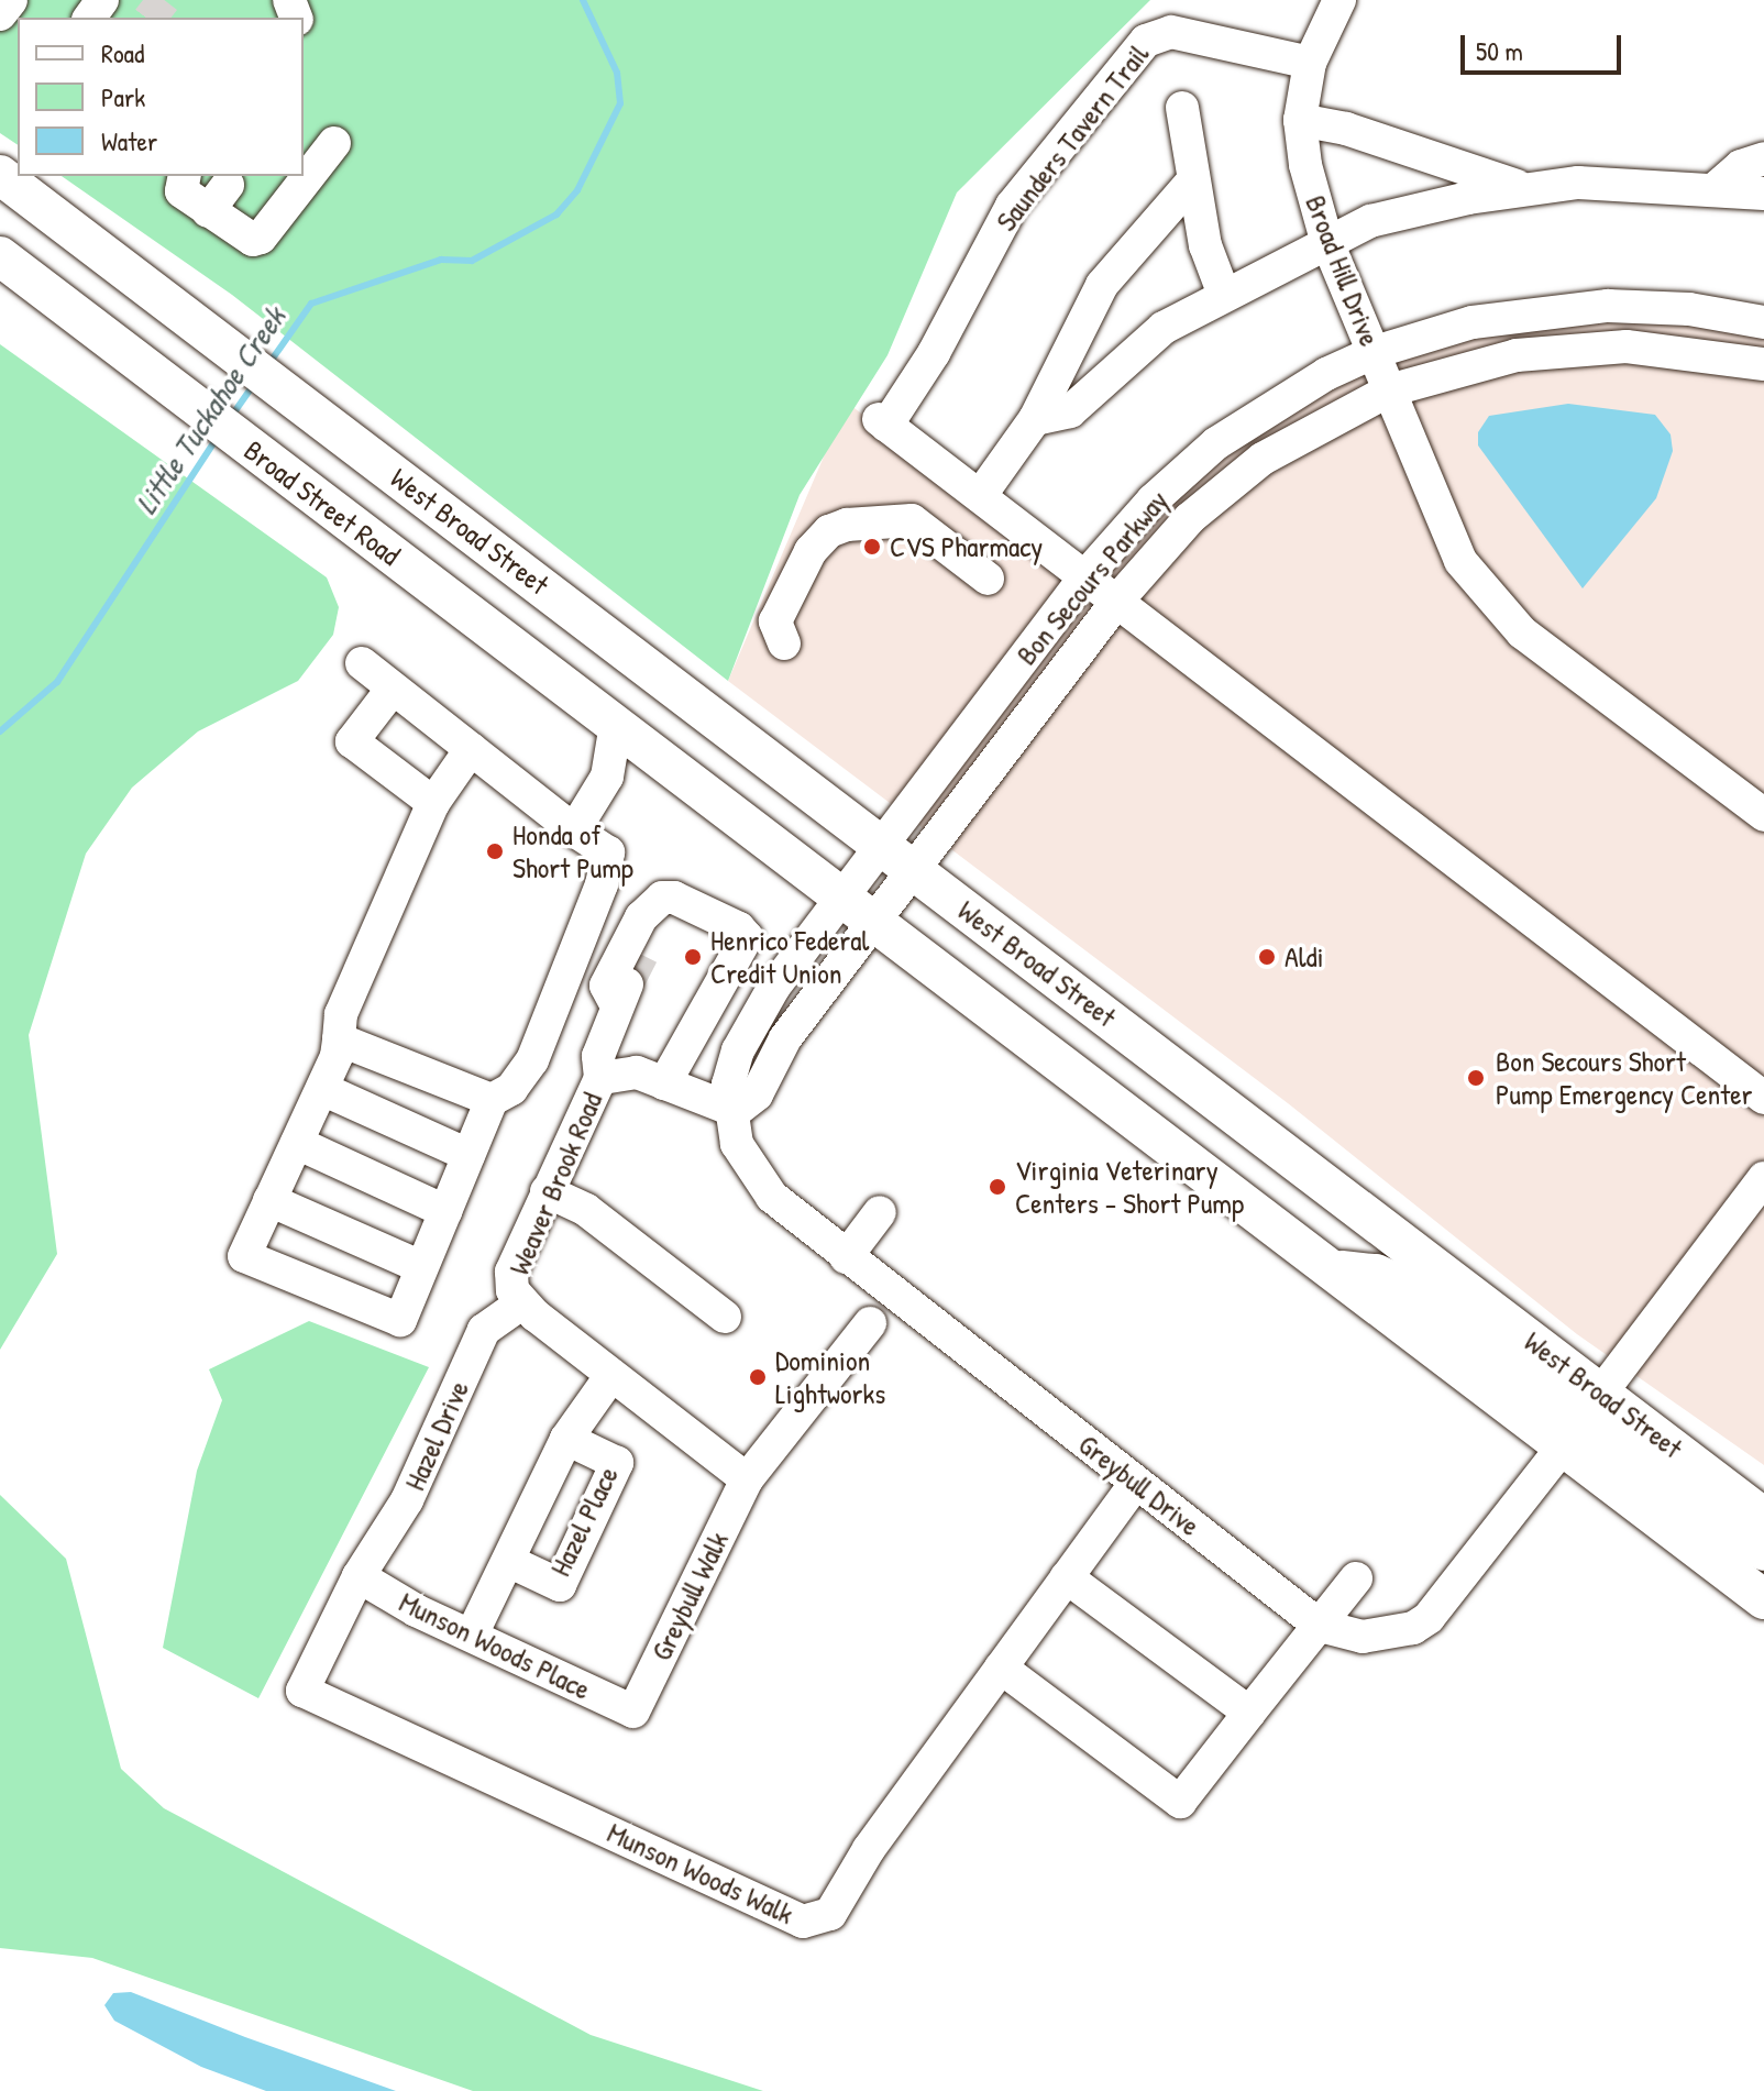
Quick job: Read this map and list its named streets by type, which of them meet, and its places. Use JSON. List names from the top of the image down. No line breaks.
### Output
{"streets":{"main road":["Broad Street Road","West Broad Street"],"street":["Saunders Tavern Trail","Broad Hill Drive","Bon Secours Parkway","Weaver Brook Road","Hazel Drive","Greybull Drive","Hazel Place","Greybull Walk","Munson Woods Place","Munson Woods Walk"]},"crossings":[["Saunders Tavern Trail","Broad Hill Drive"],["Broad Hill Drive","Bon Secours Parkway"],["West Broad Street","Bon Secours Parkway"],["Bon Secours Parkway","Greybull Drive"],["Weaver Brook Road","Hazel Drive"],["Weaver Brook Road","Greybull Drive"],["Weaver Brook Road","Hazel Place"],["Weaver Brook Road","Greybull Walk"],["Hazel Drive","Munson Woods Place"],["Hazel Drive","Munson Woods Walk"],["Greybull Drive","Munson Woods Walk"],["Hazel Place","Munson Woods Place"],["Greybull Walk","Munson Woods Place"],["Munson Woods Place","Munson Woods Walk"]],"water":["Little Tuckahoe Creek"],"places":["CVS Pharmacy","Honda of Short Pump","Henrico Federal Credit Union","Aldi","Bon Secours Short Pump Emergency Center","Virginia Veterinary Centers - Short Pump","Dominion Lightworks"],"legend":["Road","Park","Water"],"scale_bar":"50 m"}
